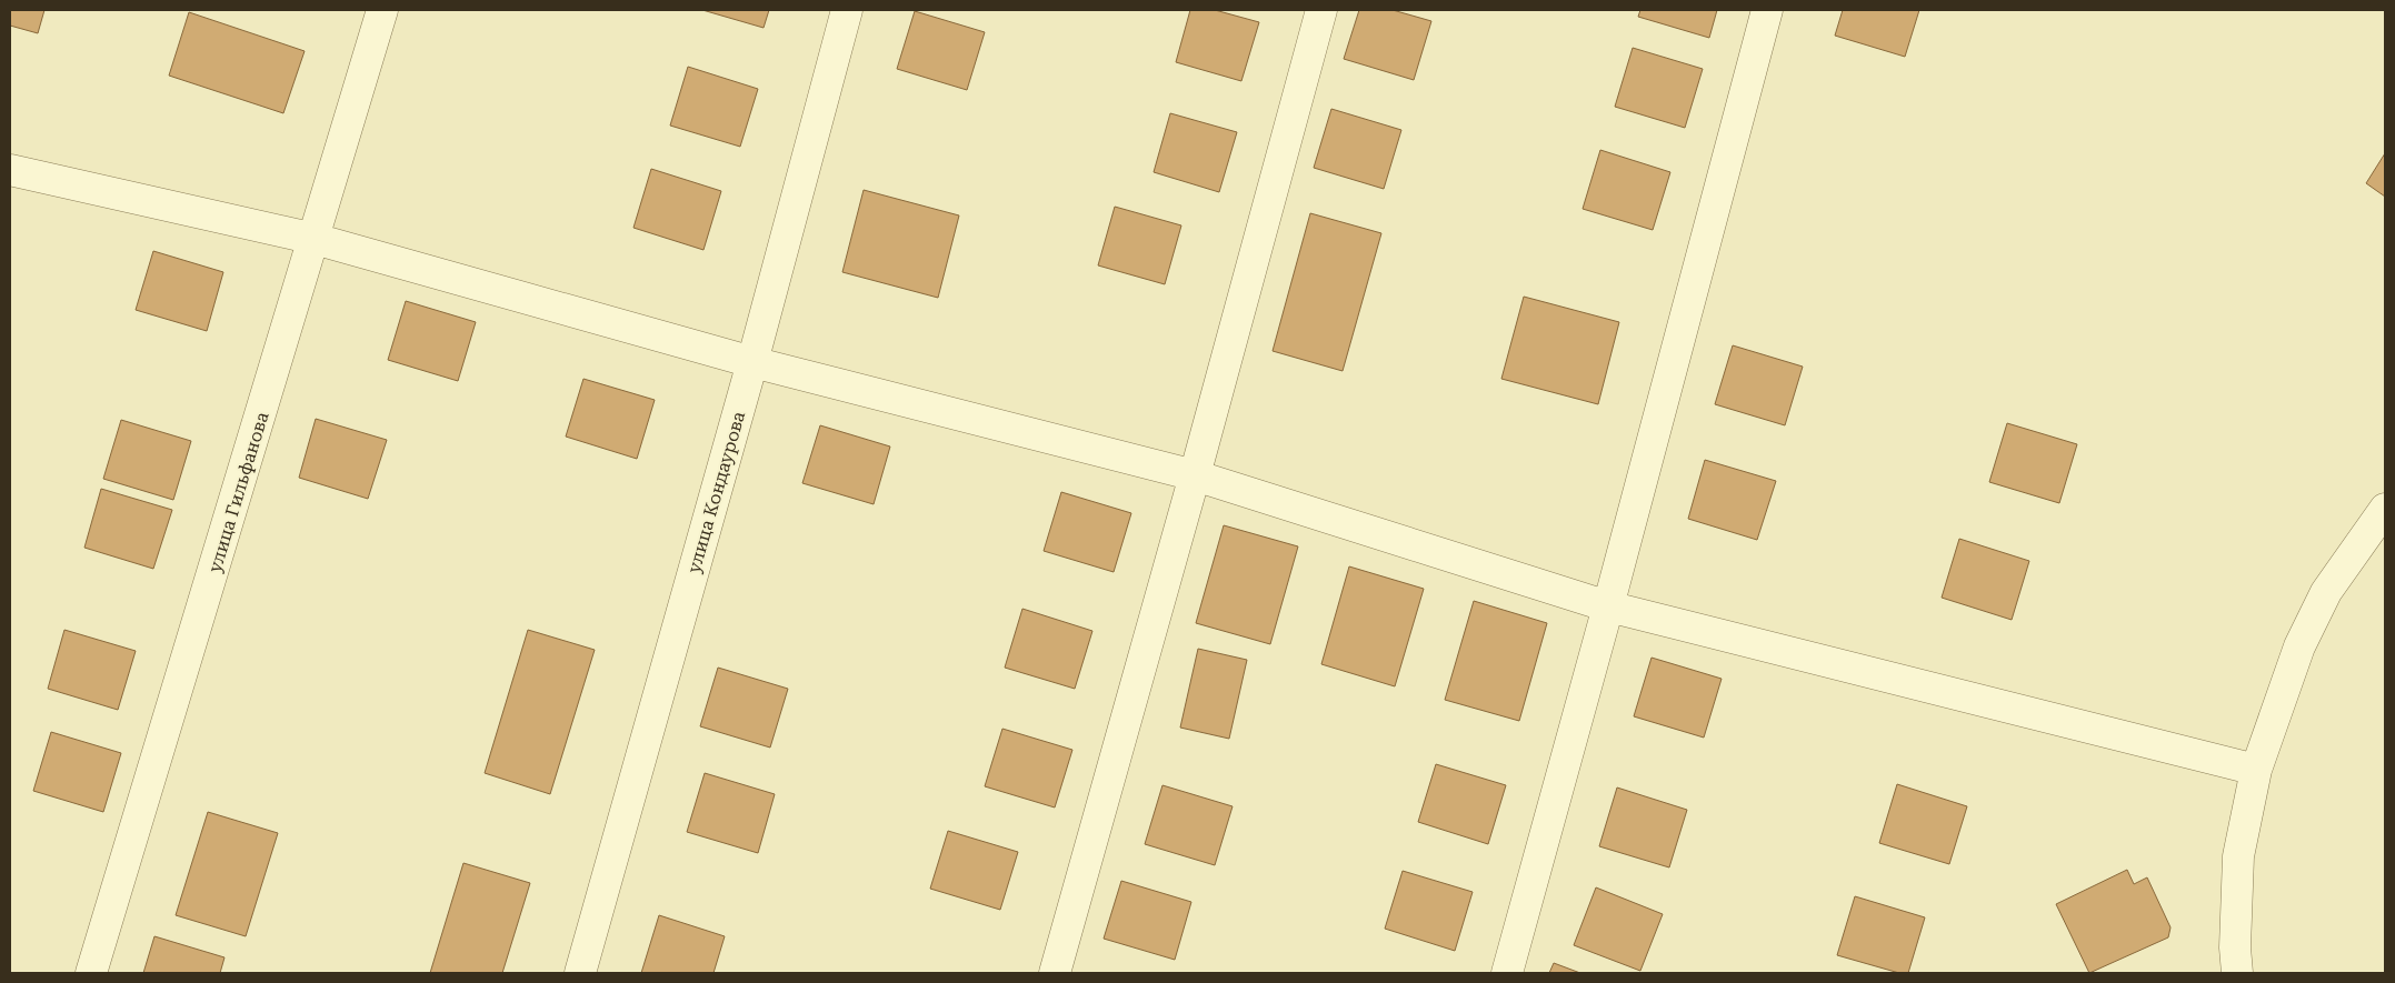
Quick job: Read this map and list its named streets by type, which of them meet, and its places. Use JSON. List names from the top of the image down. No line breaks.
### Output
{"streets":{"street":["улица Гильфанова","улица Кондаурова"]}}
